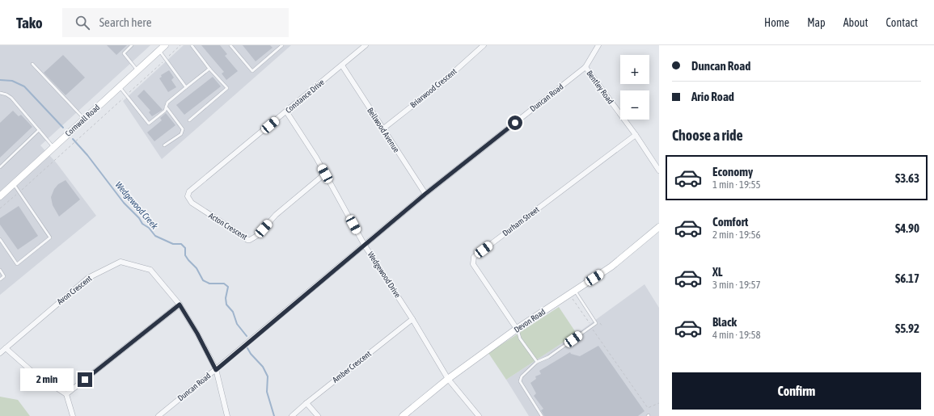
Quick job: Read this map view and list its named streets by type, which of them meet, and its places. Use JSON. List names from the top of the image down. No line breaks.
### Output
{"streets":{"street":["Bentley Road","Briarwood Crescent","Constance Drive","Duncan Road","Cornwall Road","Bellwood Avenue","Durham Street","Acton Crescent","Wedgewood Drive","Avon Crescent","Devon Road","Amber Crescent"]},"crossings":[["Bentley Road","Duncan Road"],["Bentley Road","Durham Street"],["Briarwood Crescent","Bellwood Avenue"],["Constance Drive","Bellwood Avenue"],["Constance Drive","Acton Crescent"],["Constance Drive","Wedgewood Drive"],["Duncan Road","Bellwood Avenue"],["Duncan Road","Wedgewood Drive"],["Duncan Road","Avon Crescent"],["Durham Street","Devon Road"],["Acton Crescent","Wedgewood Drive"],["Wedgewood Drive","Devon Road"],["Wedgewood Drive","Amber Crescent"]],"water":["Wedgewood Creek"],"page":{"header":"Tako","search":"Search here","nav":["Home","Map","About","Contact"],"banner":["Duncan Road","Ario Road"],"map_buttons":["+","−"],"heading":"Choose a ride","list":[{"name":"Economy","note":"1 min · 19:55","value":"$3.63"},{"name":"Comfort","note":"2 min · 19:56","value":"$4.90"},{"name":"XL","note":"3 min · 19:57","value":"$6.17"},{"name":"Black","note":"4 min · 19:58","value":"$5.92"}],"buttons":"Confirm","bubble":"2 min"}}
